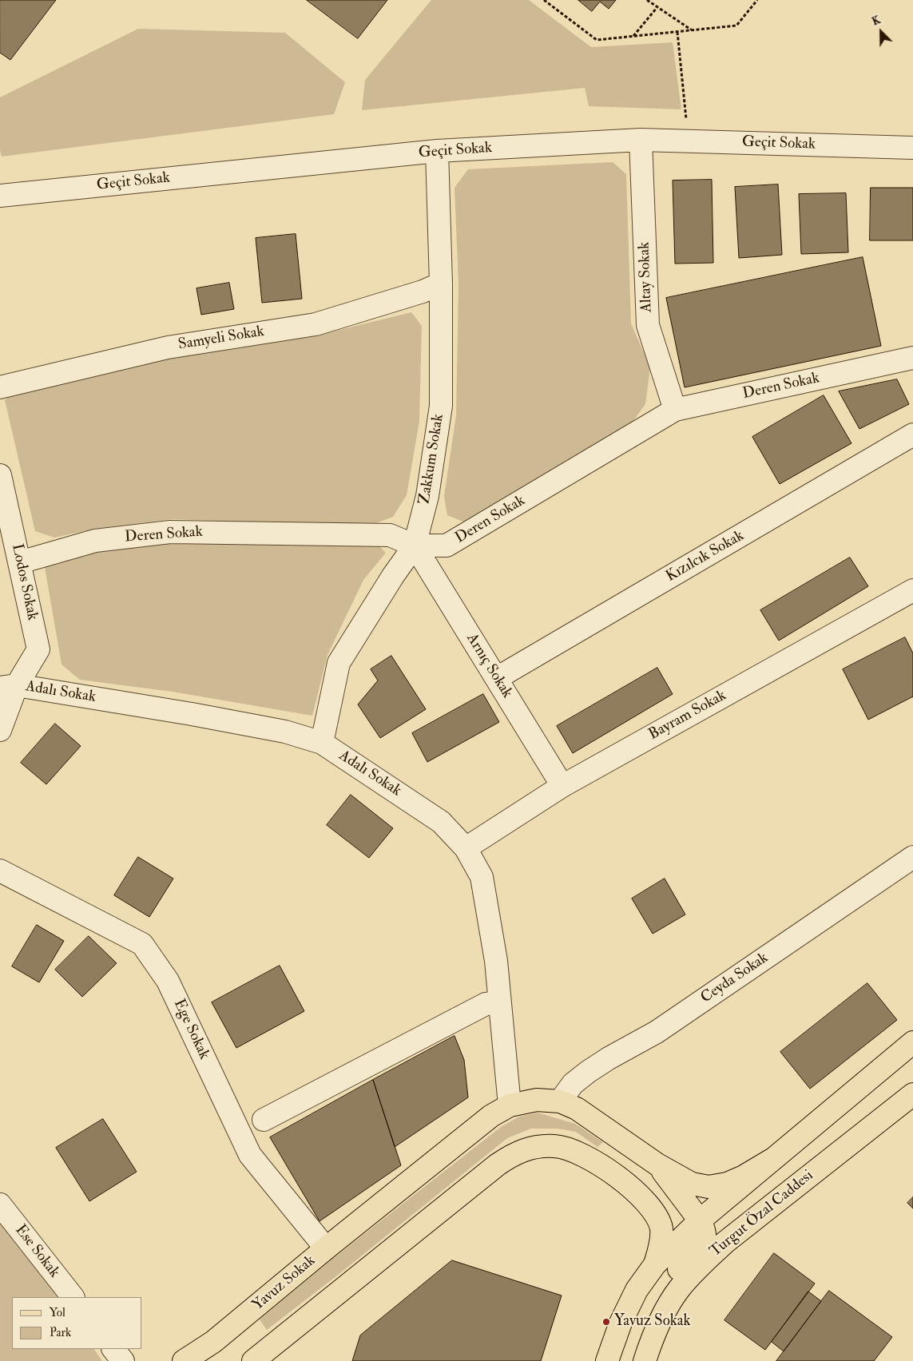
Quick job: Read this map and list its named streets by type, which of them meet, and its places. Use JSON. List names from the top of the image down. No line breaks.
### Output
{"streets":{"main road":["Turgut Özal Caddesi","Yavuz Sokak"],"street":["Geçit Sokak","Altay Sokak","Samyeli Sokak","Deren Sokak","Zakkum Sokak","Kızılcık Sokak","Lodos Sokak","Arnıç Sokak","Adalı Sokak","Bayram Sokak","Ceyda Sokak","Ege Sokak","Ese Sokak"]},"crossings":[["Geçit Sokak","Altay Sokak"],["Geçit Sokak","Zakkum Sokak"],["Altay Sokak","Deren Sokak"],["Samyeli Sokak","Zakkum Sokak"],["Deren Sokak","Zakkum Sokak"],["Deren Sokak","Lodos Sokak"],["Deren Sokak","Arnıç Sokak"],["Zakkum Sokak","Arnıç Sokak"],["Zakkum Sokak","Adalı Sokak"],["Kızılcık Sokak","Arnıç Sokak"],["Lodos Sokak","Adalı Sokak"],["Arnıç Sokak","Bayram Sokak"],["Adalı Sokak","Bayram Sokak"],["Adalı Sokak","Yavuz Sokak"],["Ceyda Sokak","Yavuz Sokak"],["Ege Sokak","Yavuz Sokak"]],"places":["Yavuz Sokak"],"legend":["Yol","Park"],"north":"top left"}
